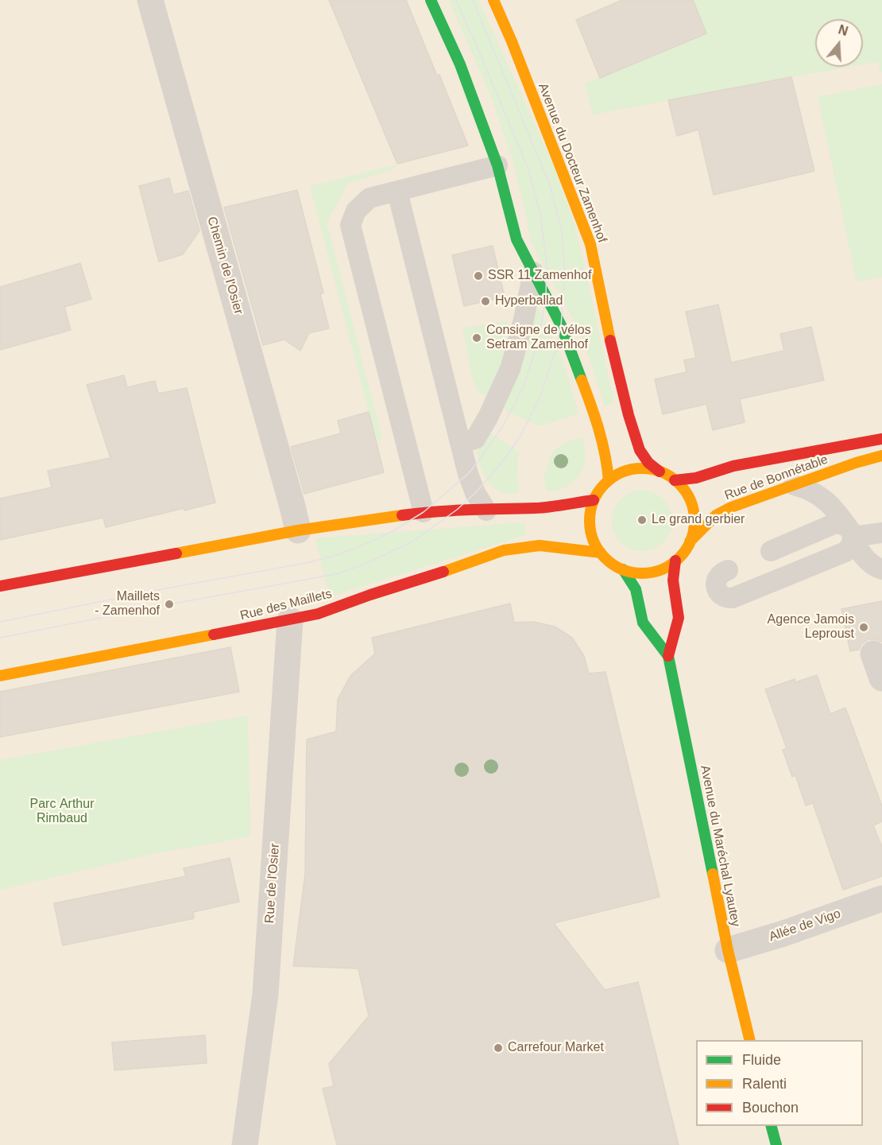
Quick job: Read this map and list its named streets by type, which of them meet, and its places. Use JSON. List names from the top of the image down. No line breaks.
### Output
{"streets":{"main road":["Avenue du Docteur Zamenhof","Rue de Bonnétable","Rue des Maillets","Avenue du Maréchal Lyautey"],"street":["Chemin de l'Osier","Rue de l'Osier","Allée de Vigo"]},"crossings":[["Avenue du Docteur Zamenhof","Rue de Bonnétable"],["Avenue du Docteur Zamenhof","Rue des Maillets"],["Avenue du Docteur Zamenhof","Avenue du Maréchal Lyautey"],["Rue de Bonnétable","Rue des Maillets"],["Rue de Bonnétable","Avenue du Maréchal Lyautey"],["Rue des Maillets","Avenue du Maréchal Lyautey"],["Rue des Maillets","Rue de l'Osier"],["Avenue du Maréchal Lyautey","Allée de Vigo"]],"parks":["Parc Arthur Rimbaud"],"places":["SSR 11 Zamenhof","Hyperballad","Consigne de vélos Setram Zamenhof","Le grand gerbier","Maillets - Zamenhof","Agence Jamois Leproust","Carrefour Market"],"legend":["Fluide","Ralenti","Bouchon"],"north":"top"}
